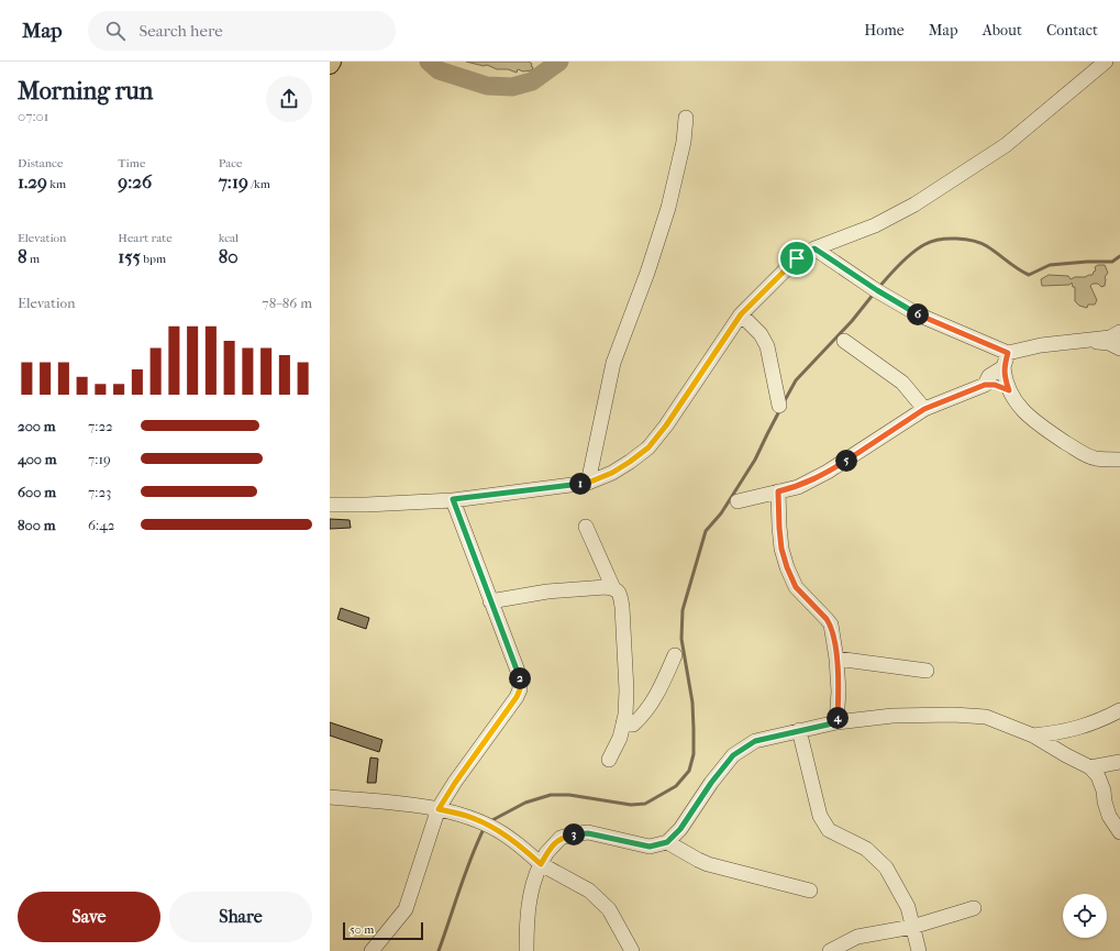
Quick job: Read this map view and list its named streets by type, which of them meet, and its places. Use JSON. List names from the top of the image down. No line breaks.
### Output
{"scale_bar":"50 m","page":{"header":"Map","search":"Search here","nav":["Home","Map","About","Contact"],"heading":["Morning run","07:01"],"stats":[["Distance","1.29 km"],["Time","9:26"],["Pace","7:19 /km"],["Elevation","8 m"],["Heart rate","155 bpm"],["kcal","80"]],"chart":["Elevation","78–86 m"],"pins":["6","5","1","2","4","3"],"list":[{"name":"200 m","note":"7:22"},{"name":"400 m","note":"7:19"},{"name":"600 m","note":"7:23"},{"name":"800 m","note":"6:42"}],"buttons":["Save","Share"],"scale":"50 m"}}
